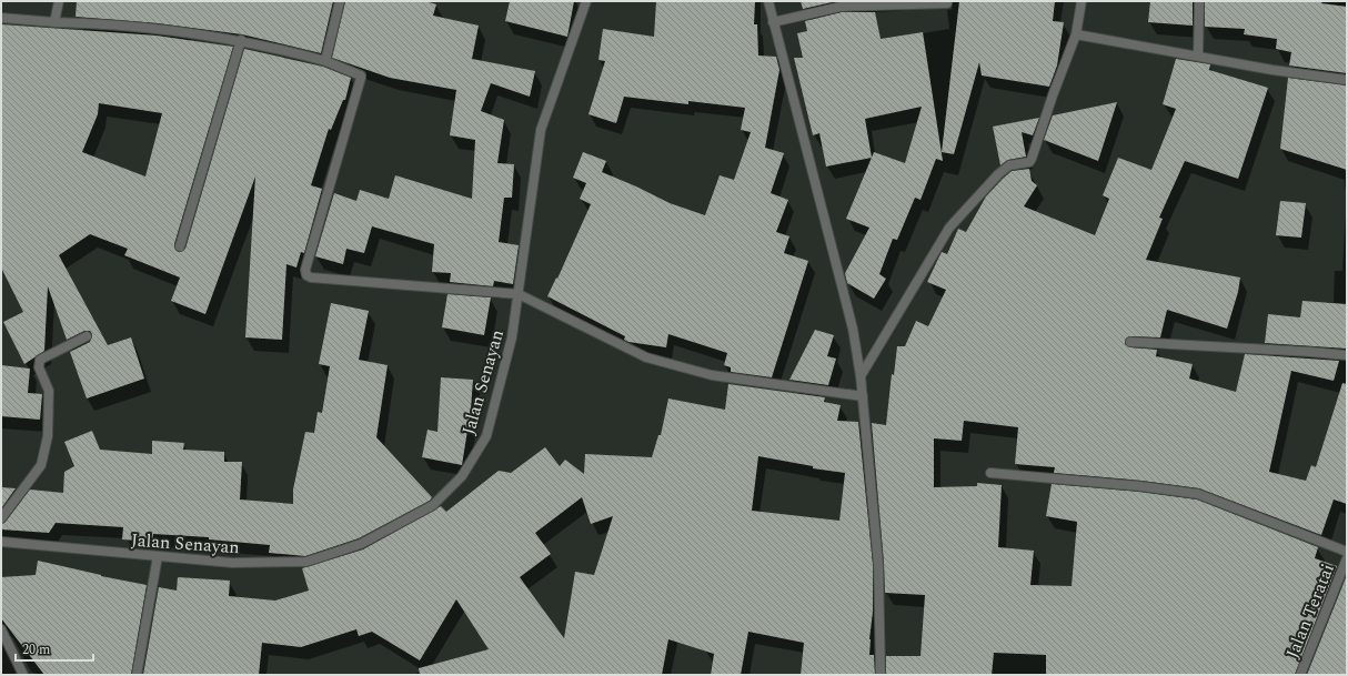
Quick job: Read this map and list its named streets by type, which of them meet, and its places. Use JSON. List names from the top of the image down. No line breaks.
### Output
{"streets":{"street":["Jalan Senayan","Jalan Teratai"]},"scale_bar":"20 m"}
